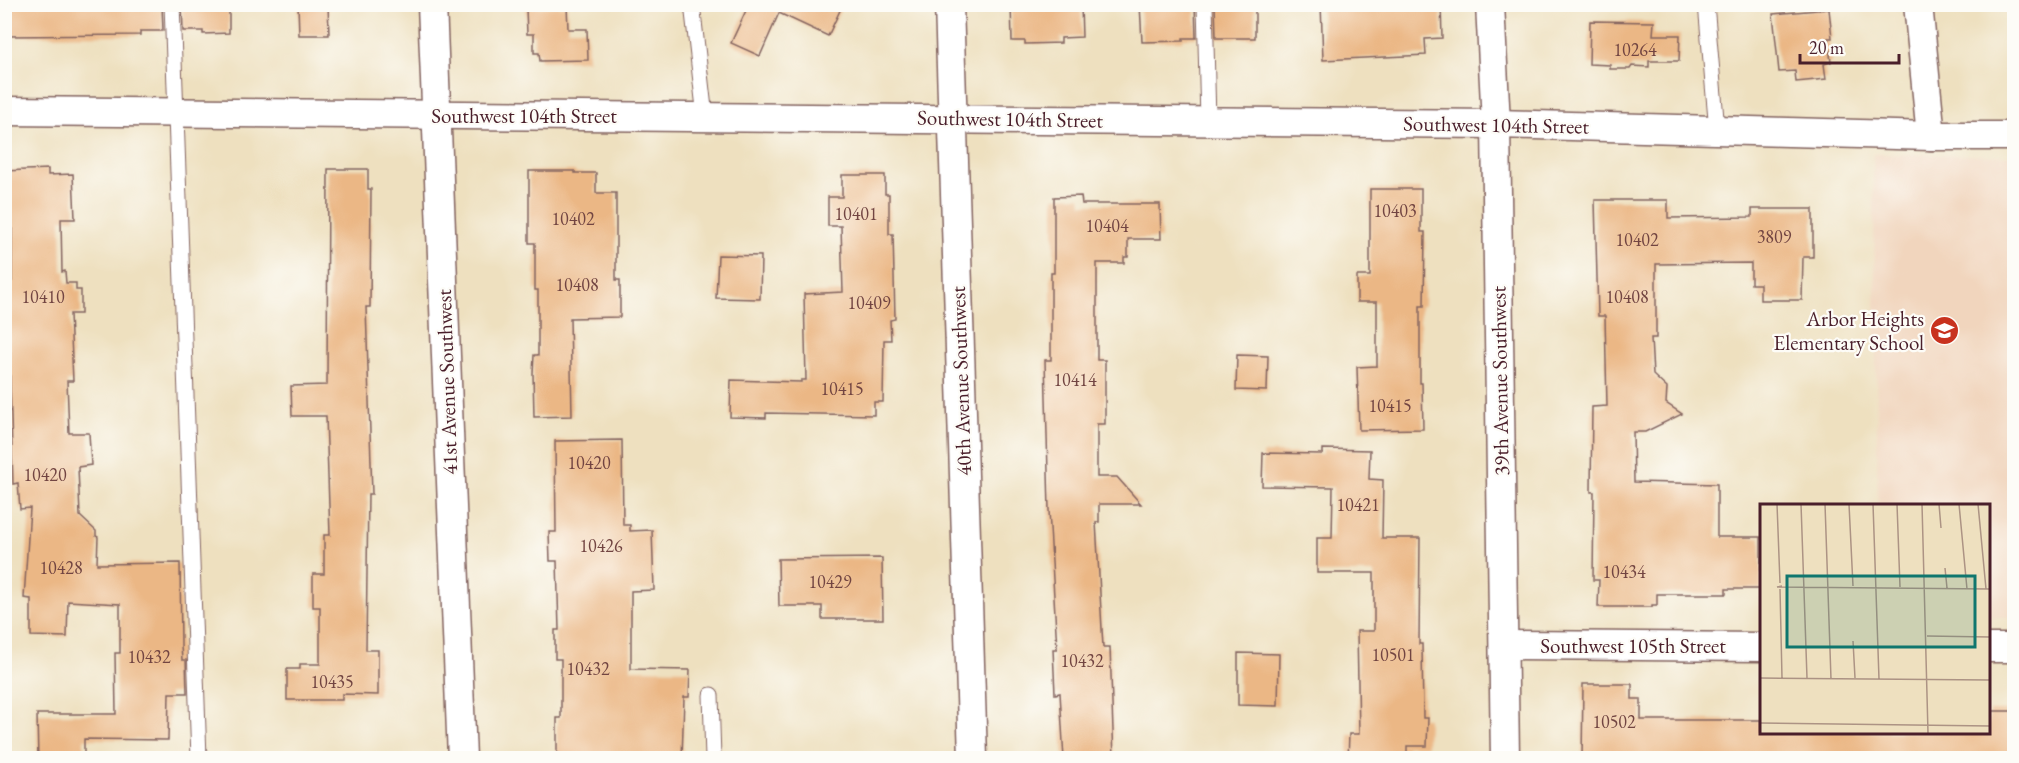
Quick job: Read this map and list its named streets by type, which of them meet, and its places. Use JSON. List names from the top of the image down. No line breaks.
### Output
{"streets":{"street":["Southwest 104th Street","40th Avenue Southwest","39th Avenue Southwest","41st Avenue Southwest","Southwest 105th Street"]},"crossings":[["Southwest 104th Street","40th Avenue Southwest"],["Southwest 104th Street","39th Avenue Southwest"],["Southwest 104th Street","41st Avenue Southwest"],["39th Avenue Southwest","Southwest 105th Street"]],"places":{"school or university":["Arbor Heights Elementary School"]},"house_numbers":["10264","10403","10401","10402","10404","3809","10402","10408","10410","10408","10409","10414","10415","10415","10420","10420","10421","10426","10428","10434","10429","10501","10432","10432","10432","10435","10502"],"scale_bar":"20 m"}
